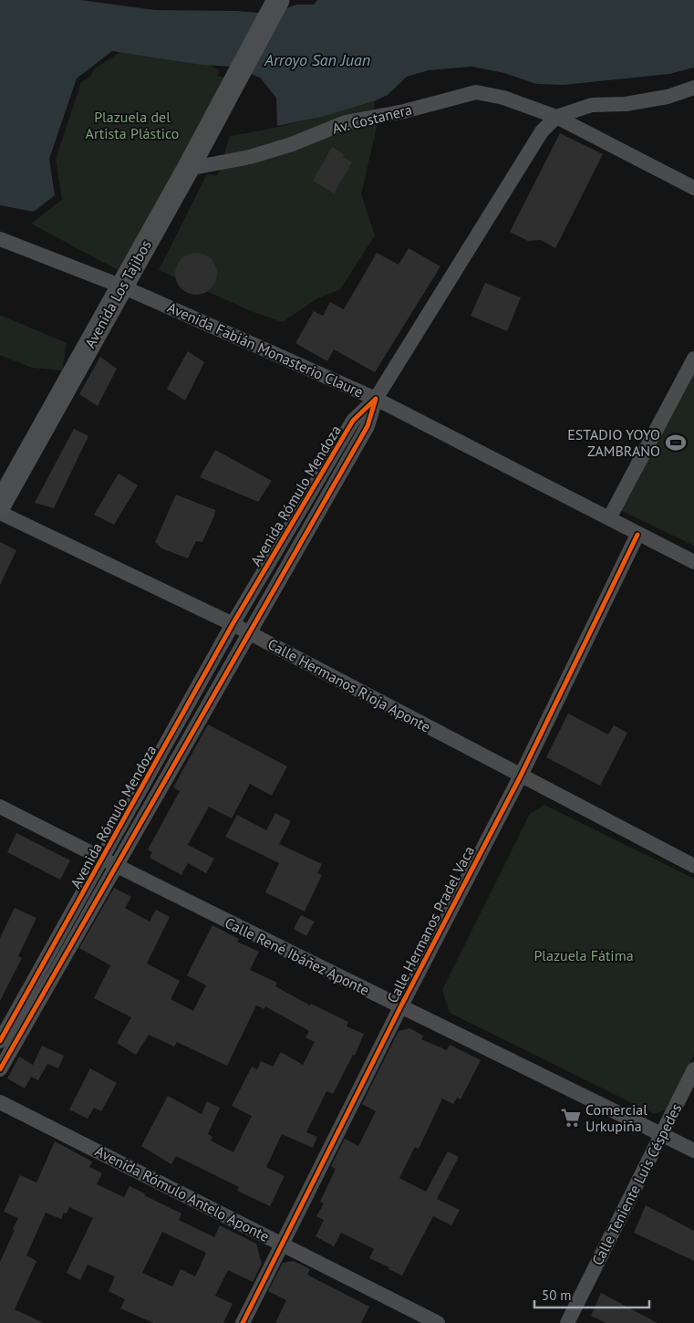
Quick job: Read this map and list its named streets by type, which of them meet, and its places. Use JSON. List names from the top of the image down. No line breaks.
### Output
{"streets":{"main road":["Avenida Los Tajibos"],"street":["Av. Costanera","Avenida Fabián Monasterio Claure","Avenida Rómulo Mendoza","Calle Hermanos Rioja Aponte","Calle Hermanos Pradel Vaca","Calle René Ibáñez Aponte","Calle Teniente Luis Céspedes","Avenida Rómulo Antelo Aponte"]},"crossings":[["Av. Costanera","Avenida Los Tajibos"],["Av. Costanera","Avenida Rómulo Mendoza"],["Avenida Los Tajibos","Avenida Fabián Monasterio Claure"],["Avenida Fabián Monasterio Claure","Avenida Rómulo Mendoza"],["Avenida Fabián Monasterio Claure","Calle Hermanos Pradel Vaca"],["Avenida Rómulo Mendoza","Calle Hermanos Rioja Aponte"],["Avenida Rómulo Mendoza","Calle René Ibáñez Aponte"],["Calle Hermanos Rioja Aponte","Calle Hermanos Pradel Vaca"],["Calle Hermanos Pradel Vaca","Calle René Ibáñez Aponte"],["Calle Hermanos Pradel Vaca","Avenida Rómulo Antelo Aponte"],["Calle René Ibáñez Aponte","Calle Teniente Luis Céspedes"]],"water":["Arroyo San Juan"],"parks":["Plazuela del Artista Plástico","Plazuela Fátima"],"places":{"sports":["ESTADIO YOYO ZAMBRANO"],"supermarket":["Comercial Urkupiña"]},"scale_bar":"50 m"}
